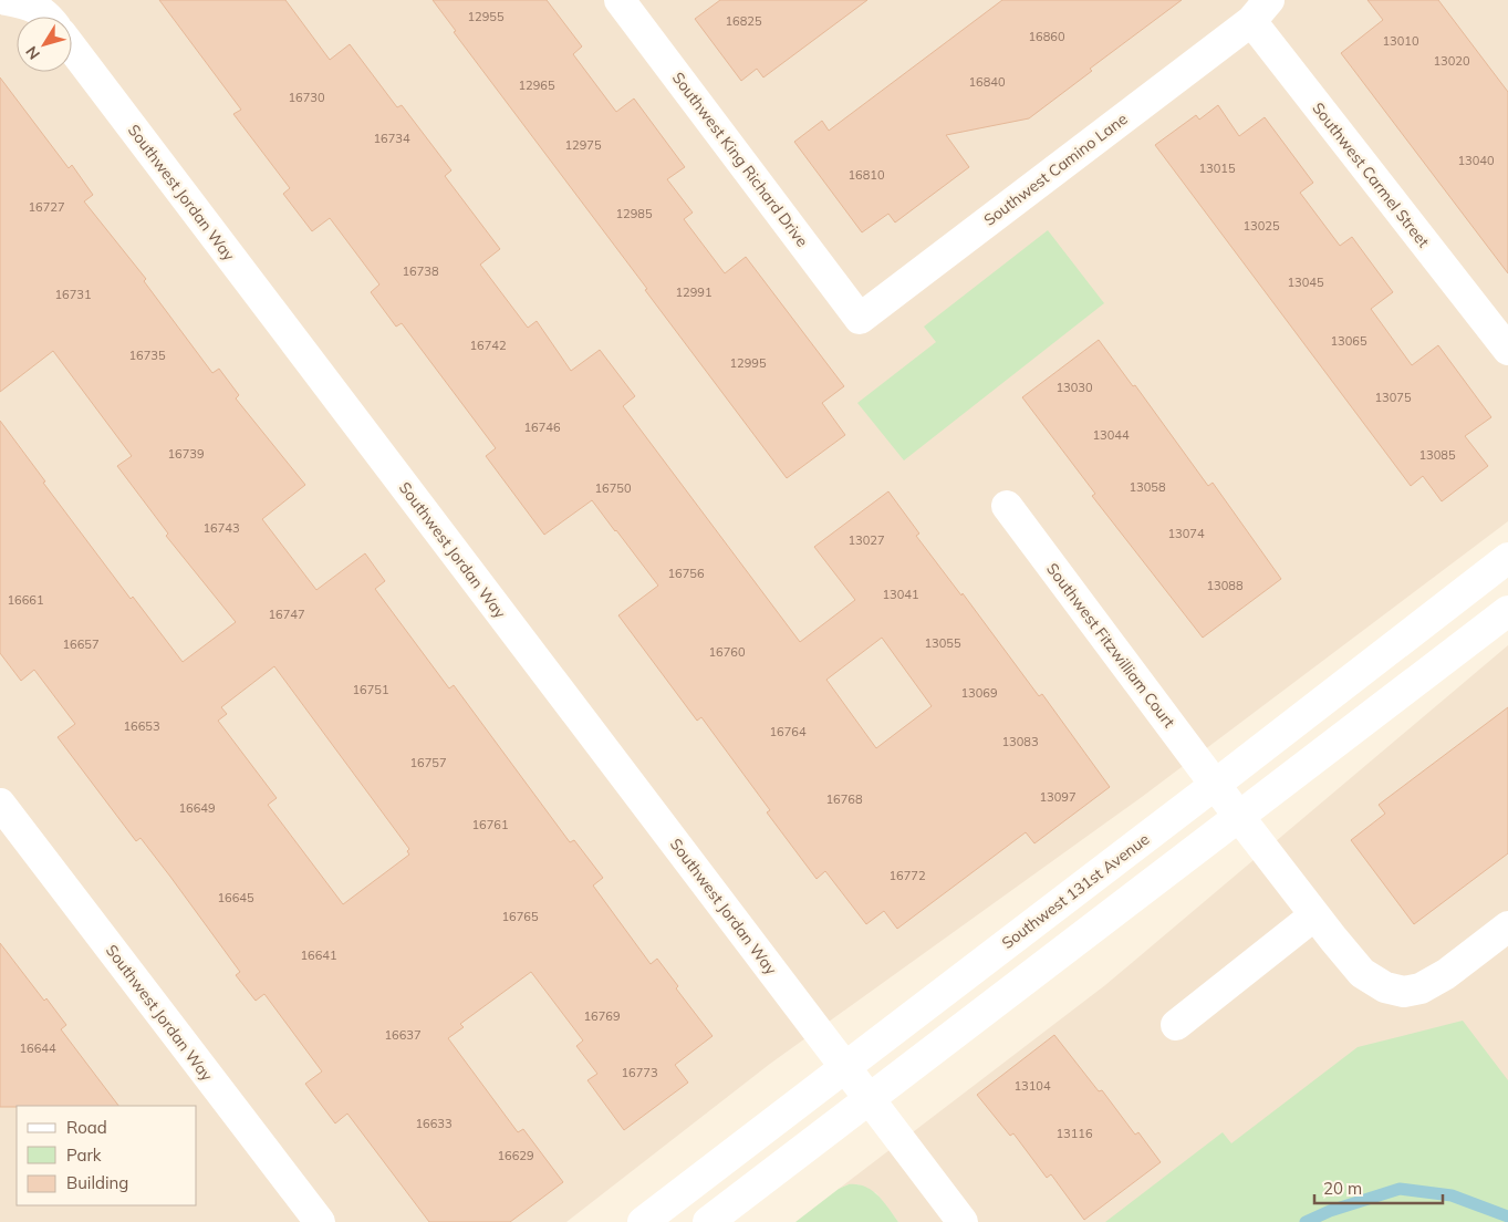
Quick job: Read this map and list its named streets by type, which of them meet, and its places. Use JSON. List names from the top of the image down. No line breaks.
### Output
{"streets":{"street":["Southwest King Richard Drive","Southwest Camino Lane","Southwest Carmel Street","Southwest Jordan Way","Southwest Fitzwilliam Court","Southwest 131st Avenue"]},"crossings":[["Southwest King Richard Drive","Southwest Camino Lane"],["Southwest Camino Lane","Southwest Carmel Street"],["Southwest Jordan Way","Southwest 131st Avenue"],["Southwest Fitzwilliam Court","Southwest 131st Avenue"]],"house_numbers":["12955","16825","16860","13010","13020","16840","12965","16730","16734","12975","13040","13015","16810","16727","12985","13025","16738","13045","12991","16731","13065","16742","16735","12995","13030","13075","16746","13044","16739","13085","13058","16750","16743","13074","13027","16756","13088","13041","16661","16747","13055","16657","16760","16751","13069","16653","16764","13083","16757","13097","16768","16649","16761","16772","16645","16765","16641","16769","16637","16644","16773","13104","16633","13116","16629"],"legend":["Road","Park","Building"],"scale_bar":"20 m","north":"bottom left"}
